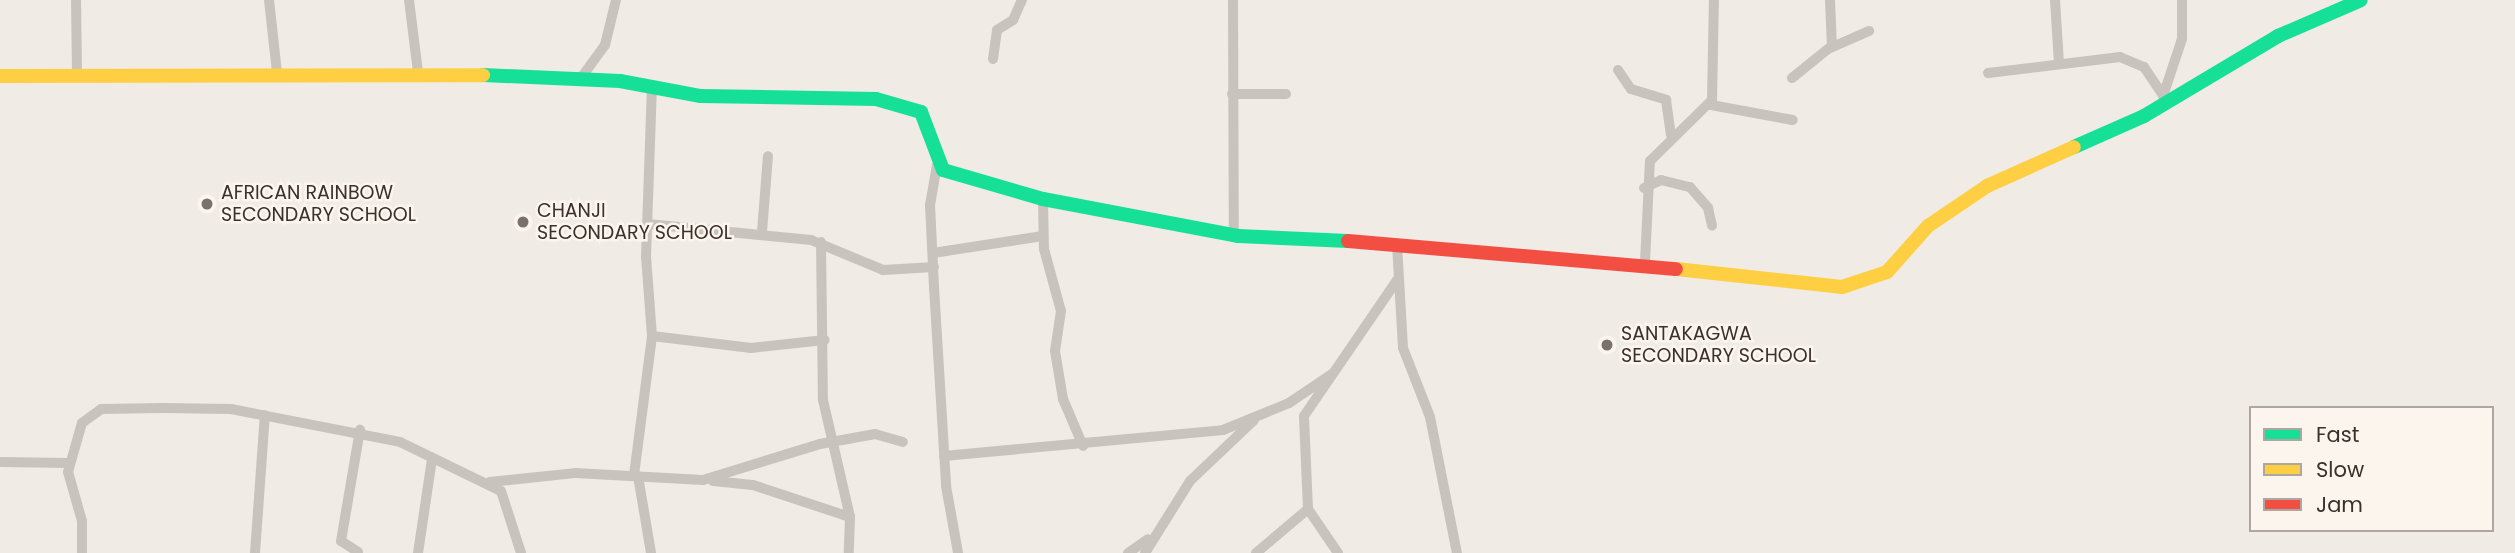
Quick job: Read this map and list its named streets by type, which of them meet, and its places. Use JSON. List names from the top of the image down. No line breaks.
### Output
{"places":["AFRICAN RAINBOW SECONDARY SCHOOL","CHANJI SECONDARY SCHOOL","SANTAKAGWA SECONDARY SCHOOL"],"legend":["Fast","Slow","Jam"]}
